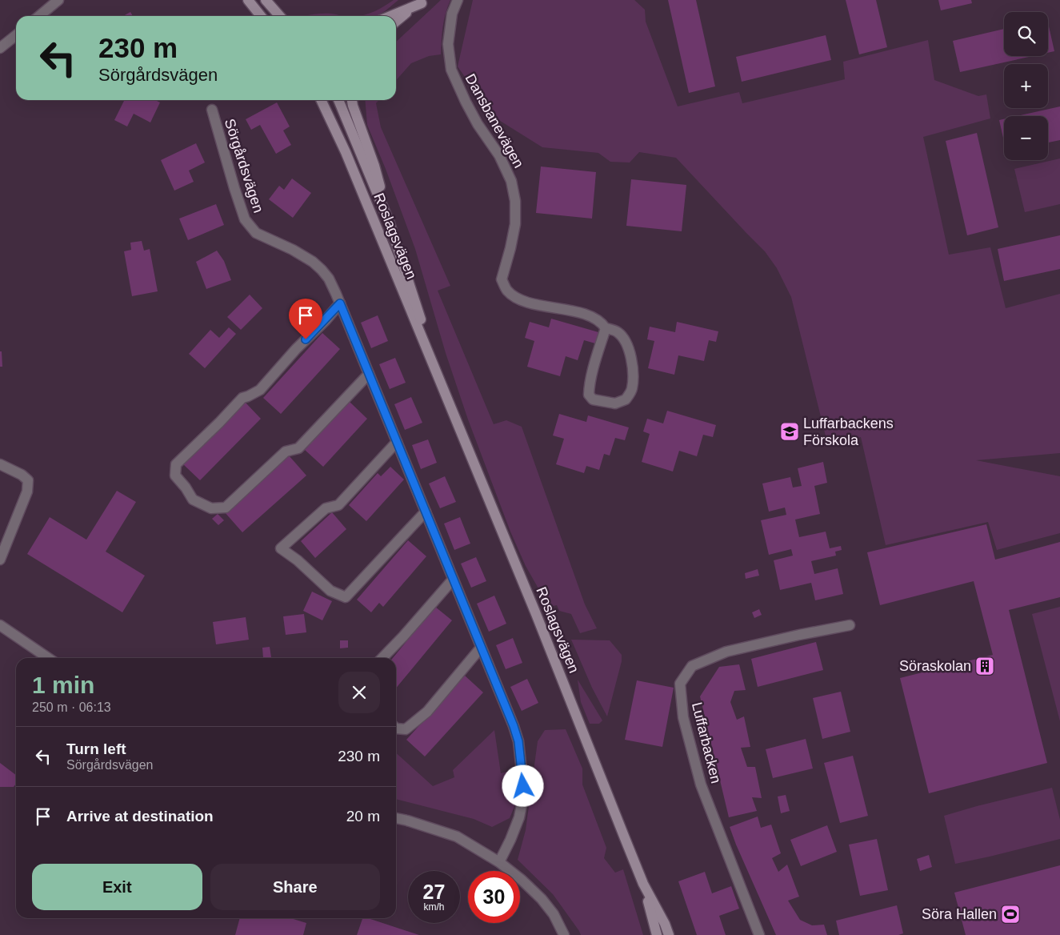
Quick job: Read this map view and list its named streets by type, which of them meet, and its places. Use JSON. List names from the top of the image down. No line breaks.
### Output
{"streets":{"main road":["Roslagsvägen"],"street":["Dansbanevägen","Sörgårdsvägen","Luffarbacken"]},"places":{"school or university":["Luffarbackens Förskola"],"building":["Söraskolan"],"sports":["Söra Hallen"]},"page":{"map_buttons":["+","−"],"turn":["230 m","Sörgårdsvägen"],"heading":["1 min","250 m · 06:13"],"list":[{"name":"Turn left","note":"Sörgårdsvägen","value":"230 m"},{"name":"Arrive at destination","value":"20 m"}],"buttons":["Exit","Share"],"speed":"27 km/h","limit":"30"}}
